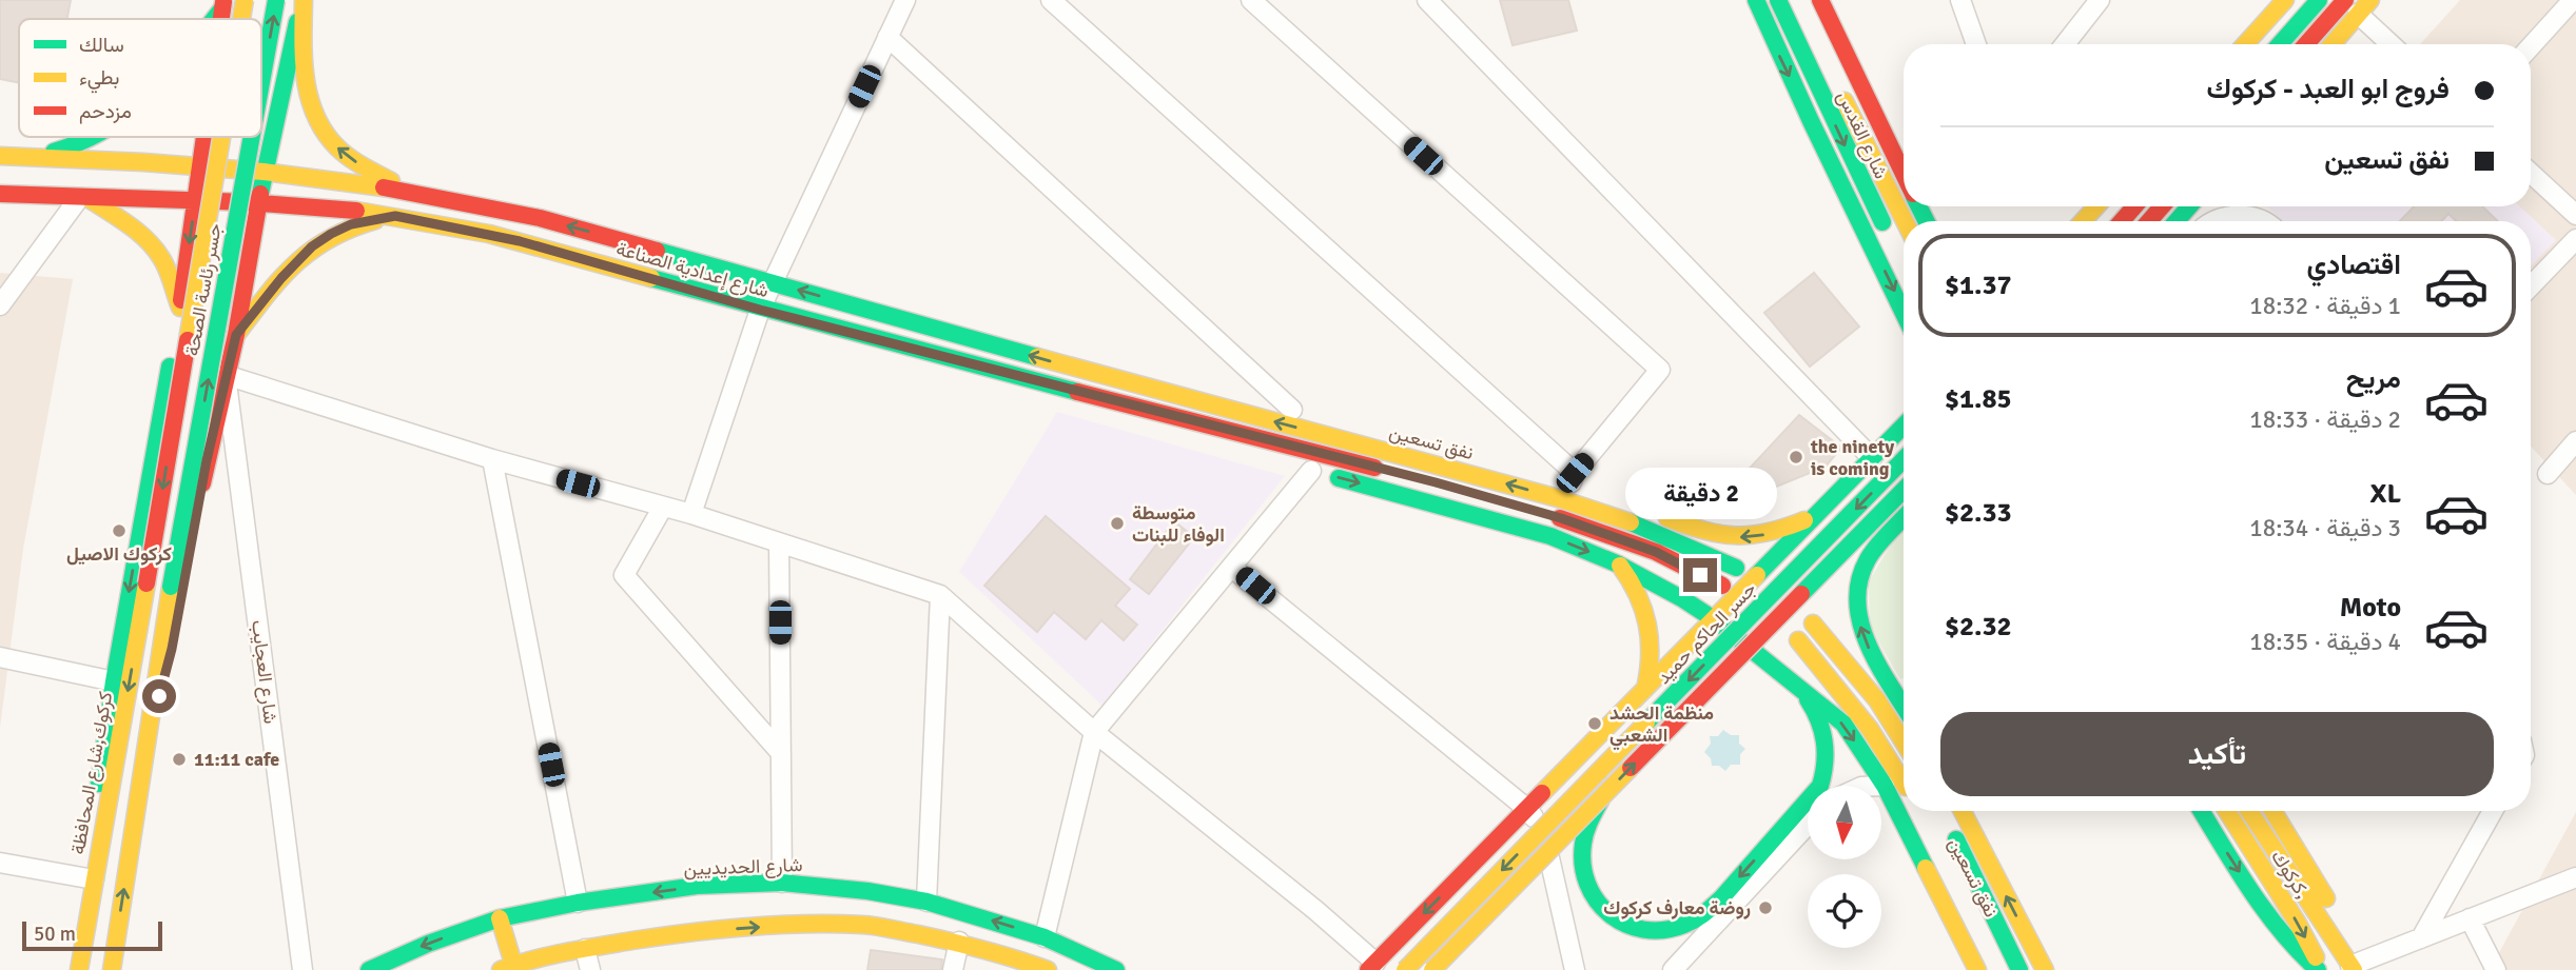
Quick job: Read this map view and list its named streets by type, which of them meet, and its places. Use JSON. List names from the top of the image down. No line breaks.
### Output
{"streets":{"main road":["شارع القدس","شارع إعدادية الصناعة","جسر رئاسة الصحة","نفق تسعين","جسر الحاكم حميد","كركوك,شارع المحافظة","شارع الحديديين","كركوك,"],"street":["شارع العجايب"]},"crossings":[["شارع إعدادية الصناعة","نفق تسعين"],["جسر رئاسة الصحة","كركوك,شارع المحافظة"]],"places":["the ninety is coming","متوسطة الوفاء للبنات","كركوك الاصيل","منظمة الحشد الشعبي","11:11 cafe","روضة معارف كركوك"],"legend":["سالك","بطيء","مزدحم"],"scale_bar":"50 m","north":"bottom","page":{"banner":["فروج ابو العبد - كركوك","نفق تسعين"],"list":[{"name":"اقتصادي","note":"1 دقيقة · 18:32","value":"$1.37"},{"name":"مريح","note":"2 دقيقة · 18:33","value":"$1.85"},{"name":"XL","note":"3 دقيقة · 18:34","value":"$2.33"},{"name":"Moto","note":"4 دقيقة · 18:35","value":"$2.32"}],"bubble":"2 دقيقة","buttons":"تأكيد","scale":"50 m"}}
